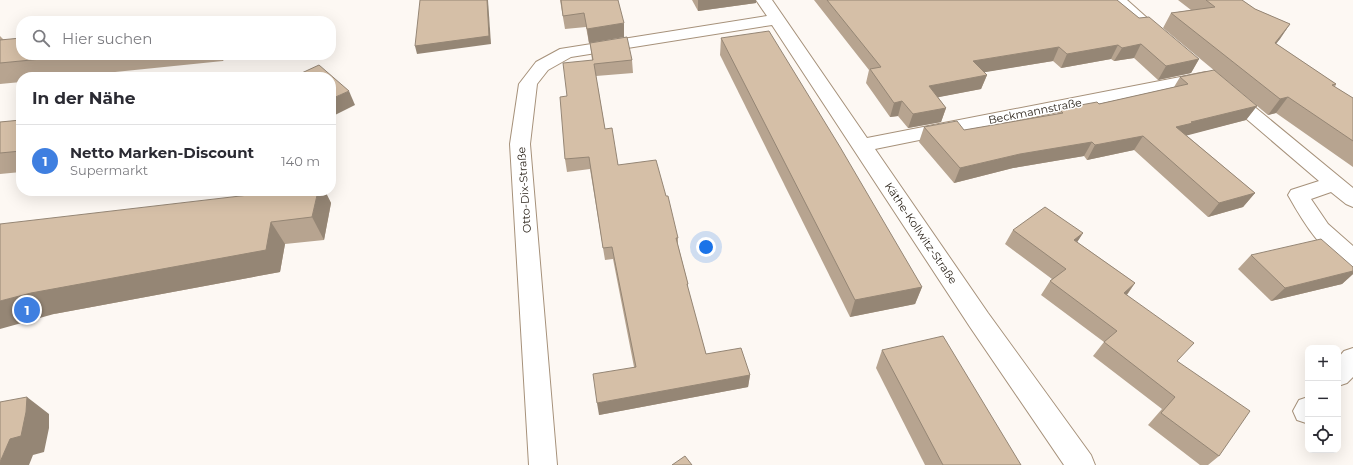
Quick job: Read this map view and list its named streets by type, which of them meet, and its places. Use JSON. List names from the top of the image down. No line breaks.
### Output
{"streets":{"street":["Beckmannstraße","Otto-Dix-Straße","Käthe-Kollwitz-Straße"]},"crossings":[["Beckmannstraße","Käthe-Kollwitz-Straße"],["Otto-Dix-Straße","Käthe-Kollwitz-Straße"]],"page":{"search":"Hier suchen","heading":"In der Nähe","list":[{"mark":"1","name":"Netto Marken-Discount","note":"Supermarkt","value":"140 m"}],"pins":"1","map_buttons":["+","−"]}}
